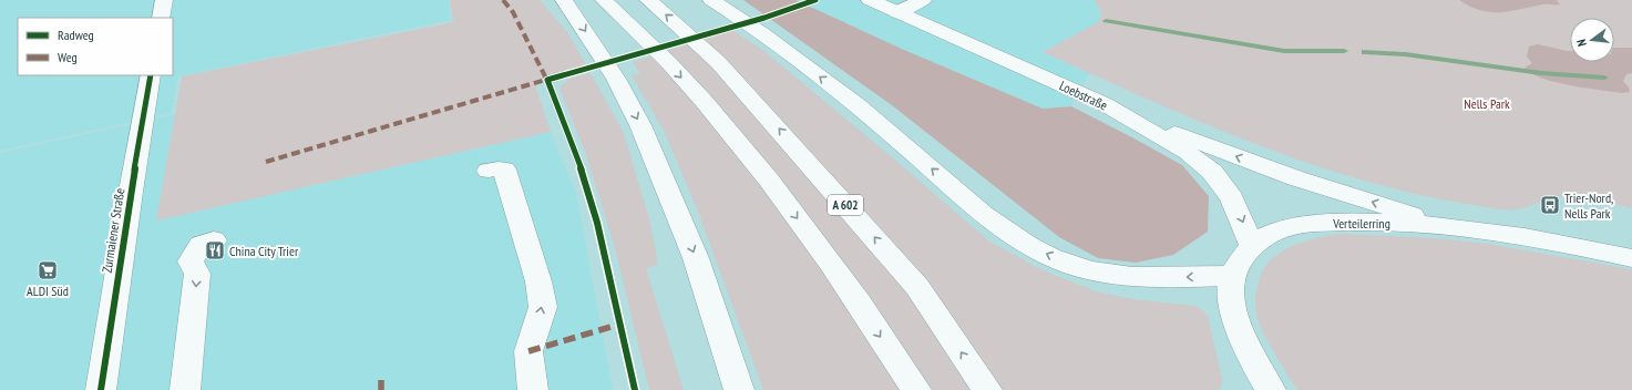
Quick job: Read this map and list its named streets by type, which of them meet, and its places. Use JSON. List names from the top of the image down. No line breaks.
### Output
{"streets":{"main road":["Loebstraße","A 602","Verteilerring","Zurmaiener Straße"]},"crossings":[["Loebstraße","Verteilerring"]],"parks":["Nells Park"],"places":{"bus stop":["Trier-Nord, Nells Park"],"restaurant":["China City Trier"],"supermarket":["ALDI Süd"]},"legend":["Radweg","Weg"],"north":"left"}
